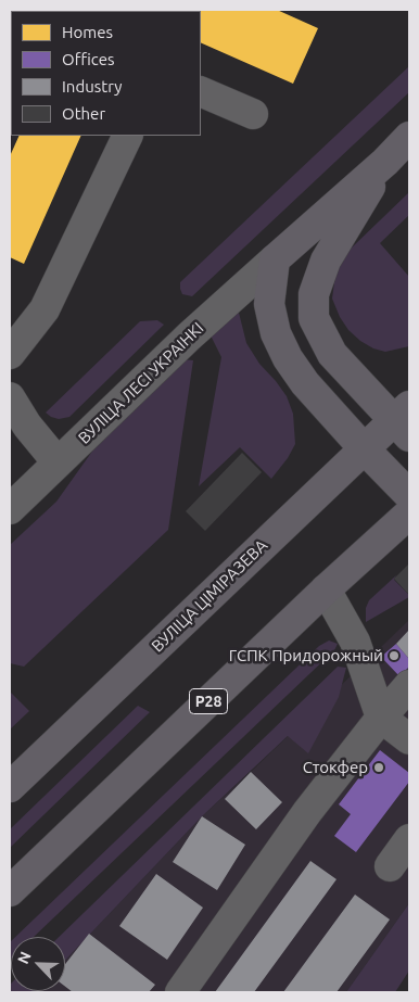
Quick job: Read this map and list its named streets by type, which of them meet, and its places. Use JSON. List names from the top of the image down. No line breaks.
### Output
{"streets":{"main road":["ВУЛІЦА ЦІМІРАЗЕВА","Р28"],"street":["ВУЛІЦА ЛЕСІ УКРАІНКІ"]},"places":["ГСПК Придорожный","Стокфер"],"legend":["Homes","Offices","Industry","Other"],"north":"top left"}
